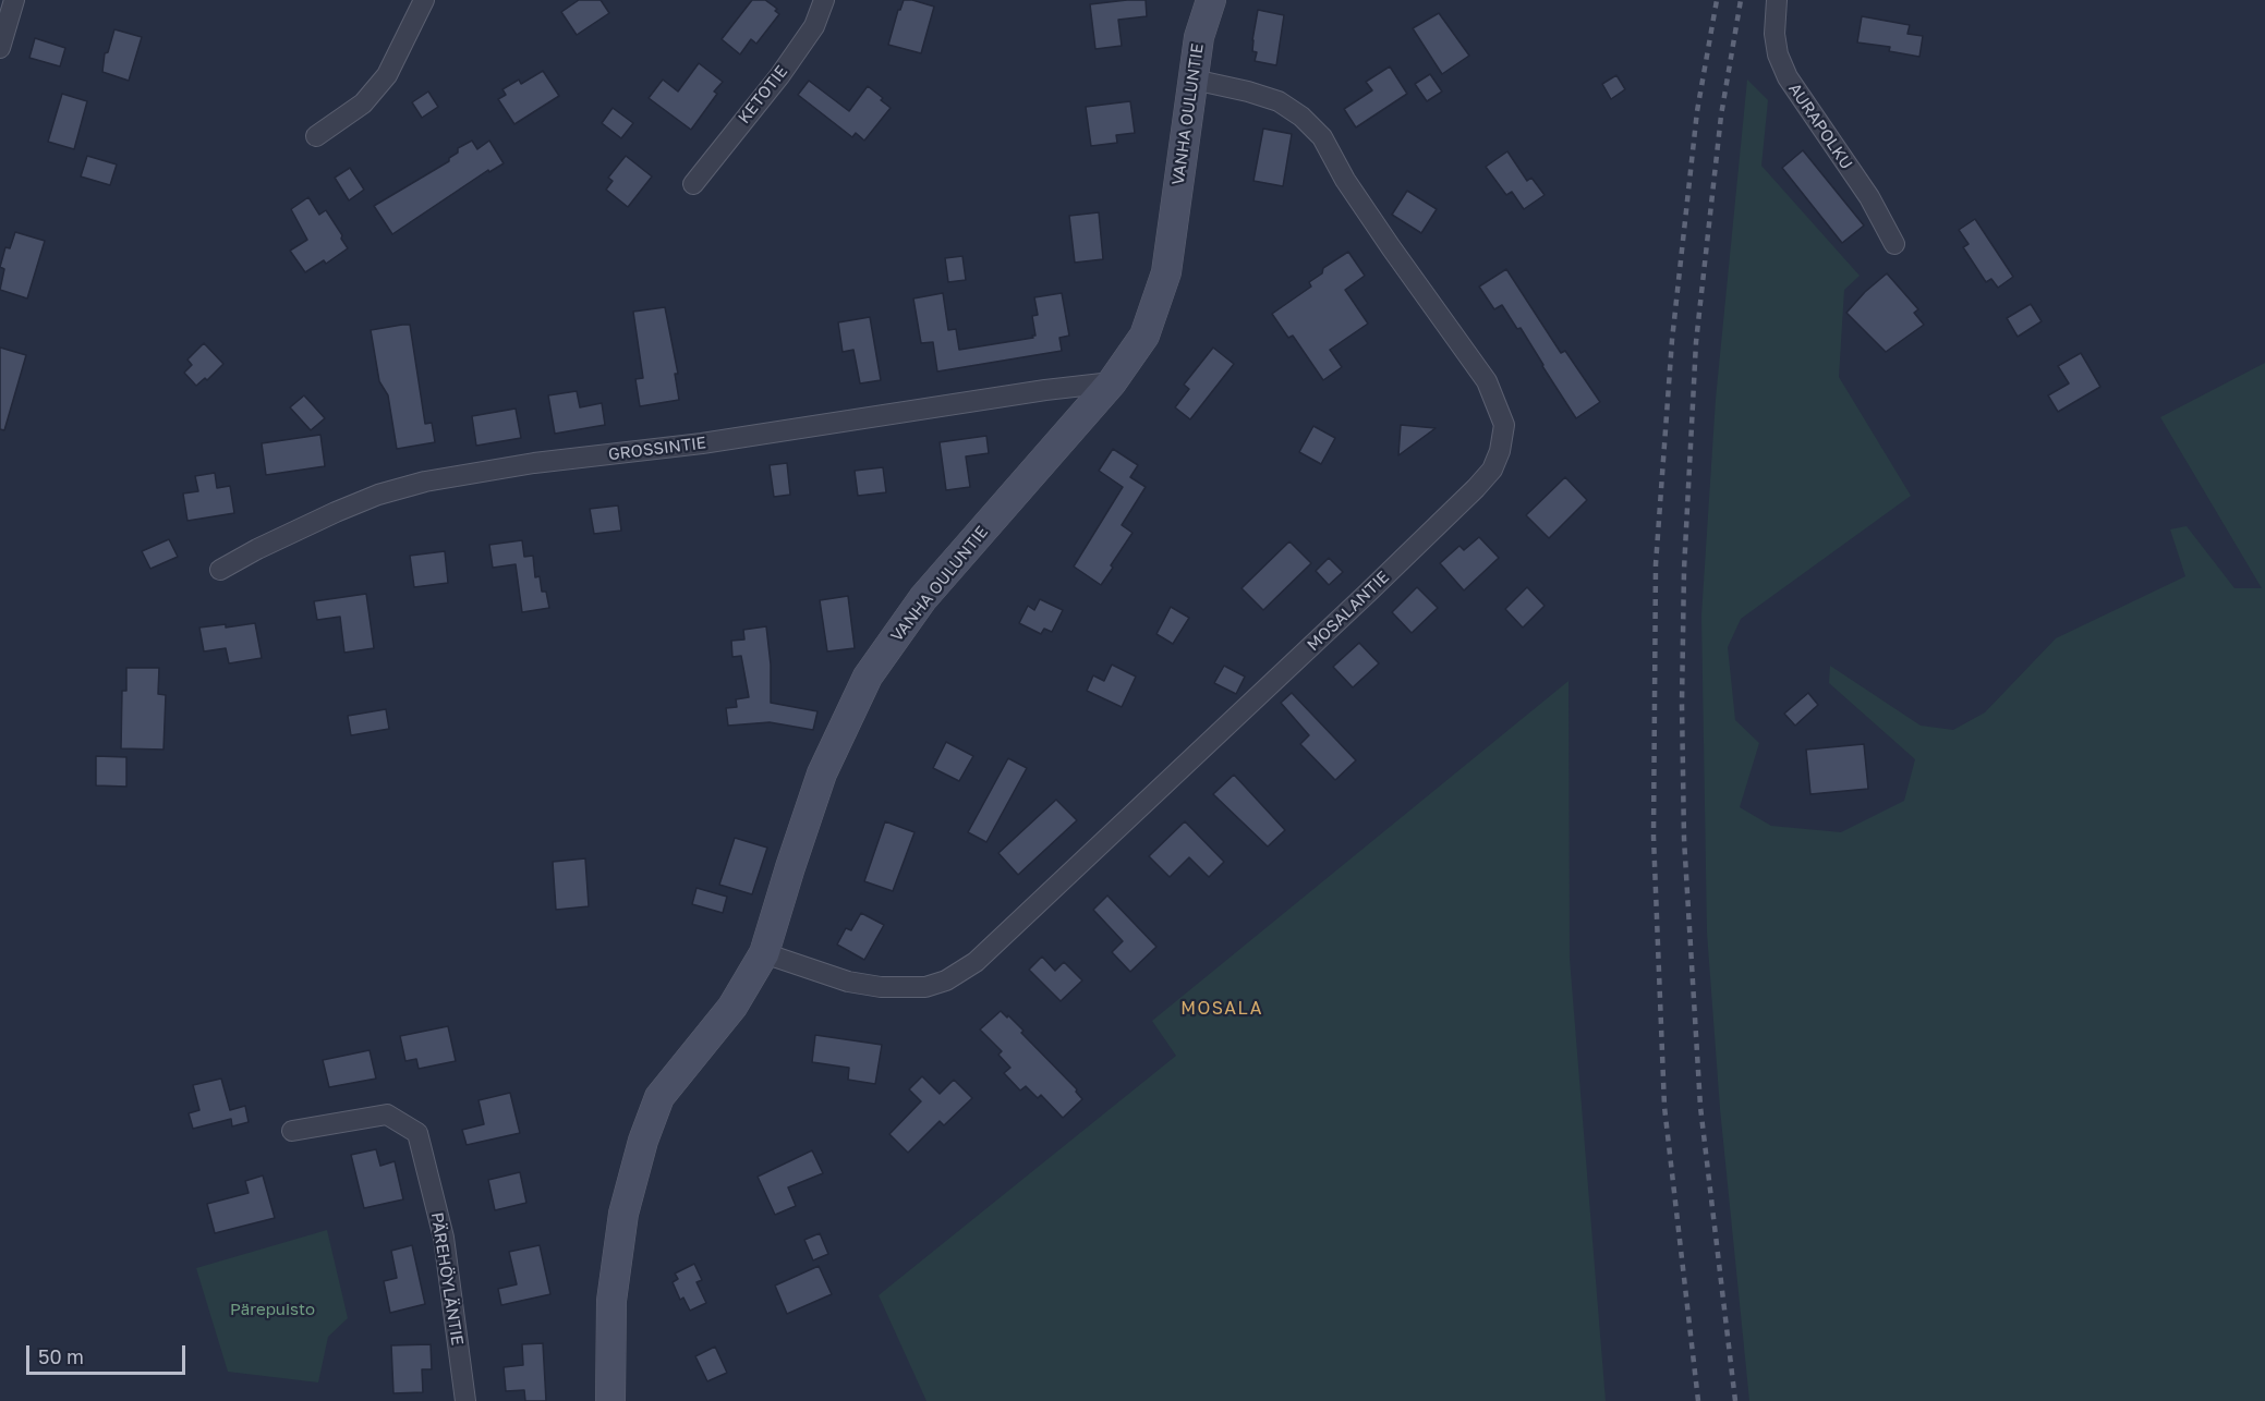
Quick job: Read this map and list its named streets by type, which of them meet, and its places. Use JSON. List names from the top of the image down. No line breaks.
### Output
{"streets":{"street":["KETOTIE","VANHA OULUNTIE","AURAPOLKU","GROSSINTIE","MOSALANTIE","PÄREHÖYLÄNTIE"]},"crossings":[["VANHA OULUNTIE","GROSSINTIE"],["VANHA OULUNTIE","MOSALANTIE"]],"districts":["MOSALA"],"parks":["Pärepuisto"],"scale_bar":"50 m"}
